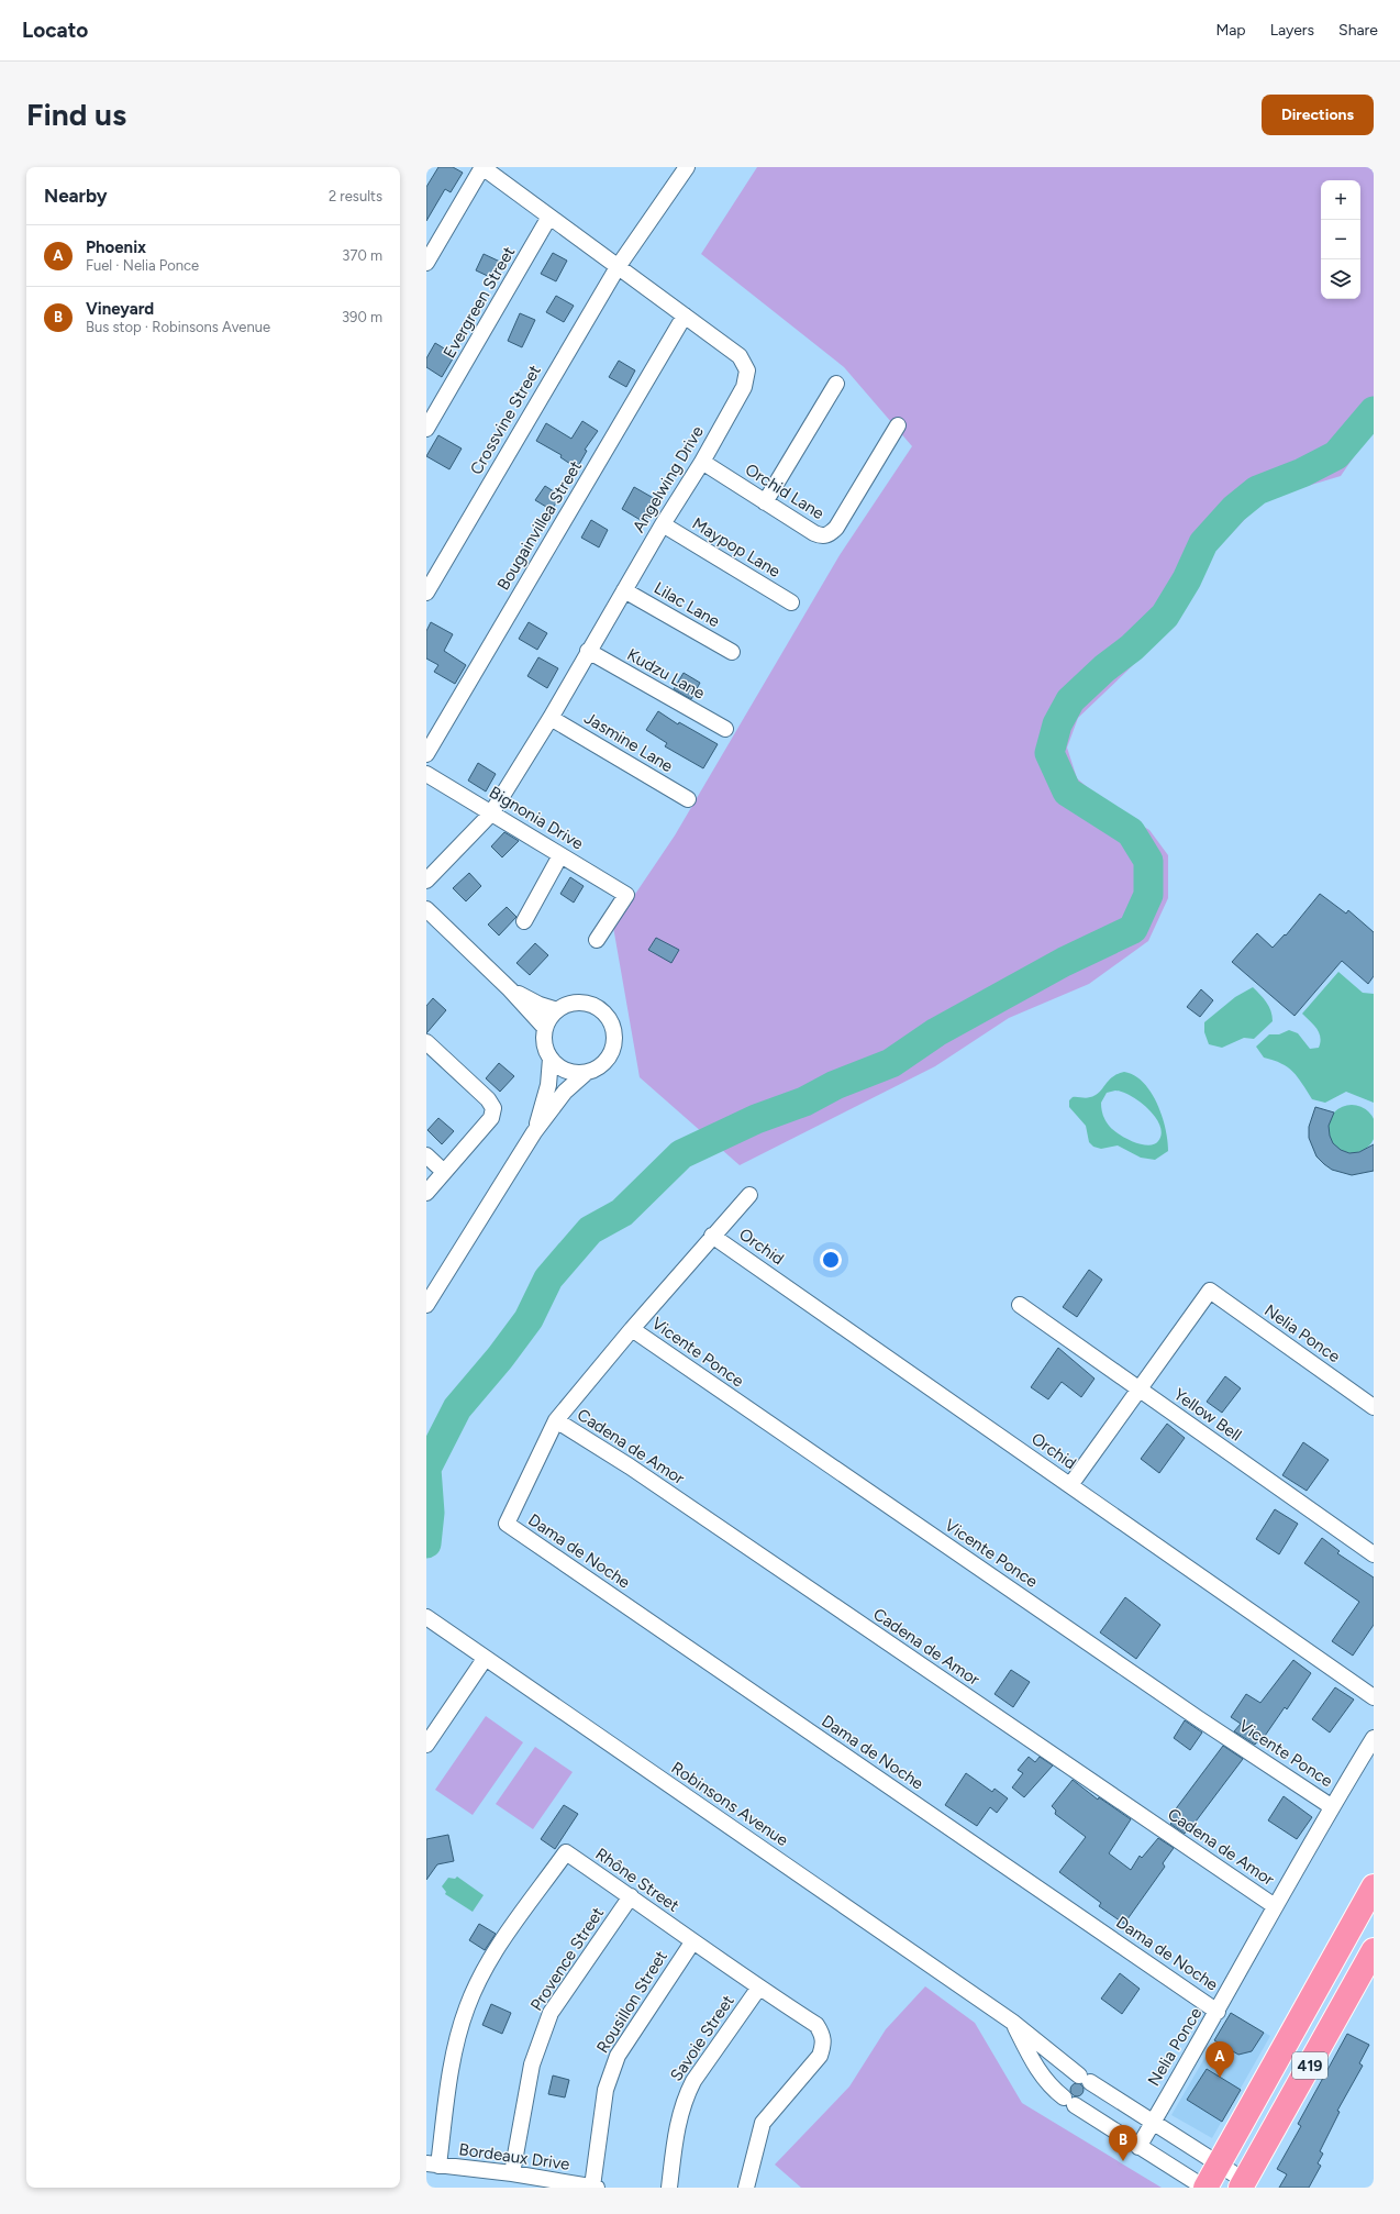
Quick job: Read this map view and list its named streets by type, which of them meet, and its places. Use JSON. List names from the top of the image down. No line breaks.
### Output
{"streets":{"highway":["419"],"street":["Evergreen Street","Crossvine Street","Angelwing Drive","Orchid Lane","Bougainvillea Street","Maypop Lane","Lilac Lane","Kudzu Lane","Jasmine Lane","Bignonia Drive","Orchid","Nelia Ponce","Vicente Ponce","Yellow Bell","Cadena de Amor","Dama de Noche","Robinsons Avenue","Rhône Street","Provence Street","Rousillon Street","Savoie Street","Bordeaux Drive"]},"crossings":[["Evergreen Street","Angelwing Drive"],["Crossvine Street","Angelwing Drive"],["Angelwing Drive","Orchid Lane"],["Angelwing Drive","Bougainvillea Street"],["Angelwing Drive","Maypop Lane"],["Angelwing Drive","Lilac Lane"],["Angelwing Drive","Kudzu Lane"],["Angelwing Drive","Jasmine Lane"],["Angelwing Drive","Bignonia Drive"],["Nelia Ponce","Vicente Ponce"],["Nelia Ponce","Yellow Bell"],["Nelia Ponce","Cadena de Amor"],["Nelia Ponce","Dama de Noche"],["Nelia Ponce","Robinsons Avenue"],["Cadena de Amor","Dama de Noche"],["Robinsons Avenue","419"],["Rhône Street","Provence Street"],["Rhône Street","Rousillon Street"],["Rhône Street","Savoie Street"],["Rhône Street","Bordeaux Drive"],["Provence Street","Bordeaux Drive"],["Rousillon Street","Bordeaux Drive"]],"page":{"header":"Locato","nav":["Map","Layers","Share"],"buttons":"Directions","title":"Find us","heading":["Nearby","2 results"],"map_buttons":["+","−"],"list":[{"mark":"A","name":"Phoenix","note":"Fuel · Nelia Ponce","value":"370 m"},{"mark":"B","name":"Vineyard","note":"Bus stop · Robinsons Avenue","value":"390 m"}],"pins":["A","B"]}}
